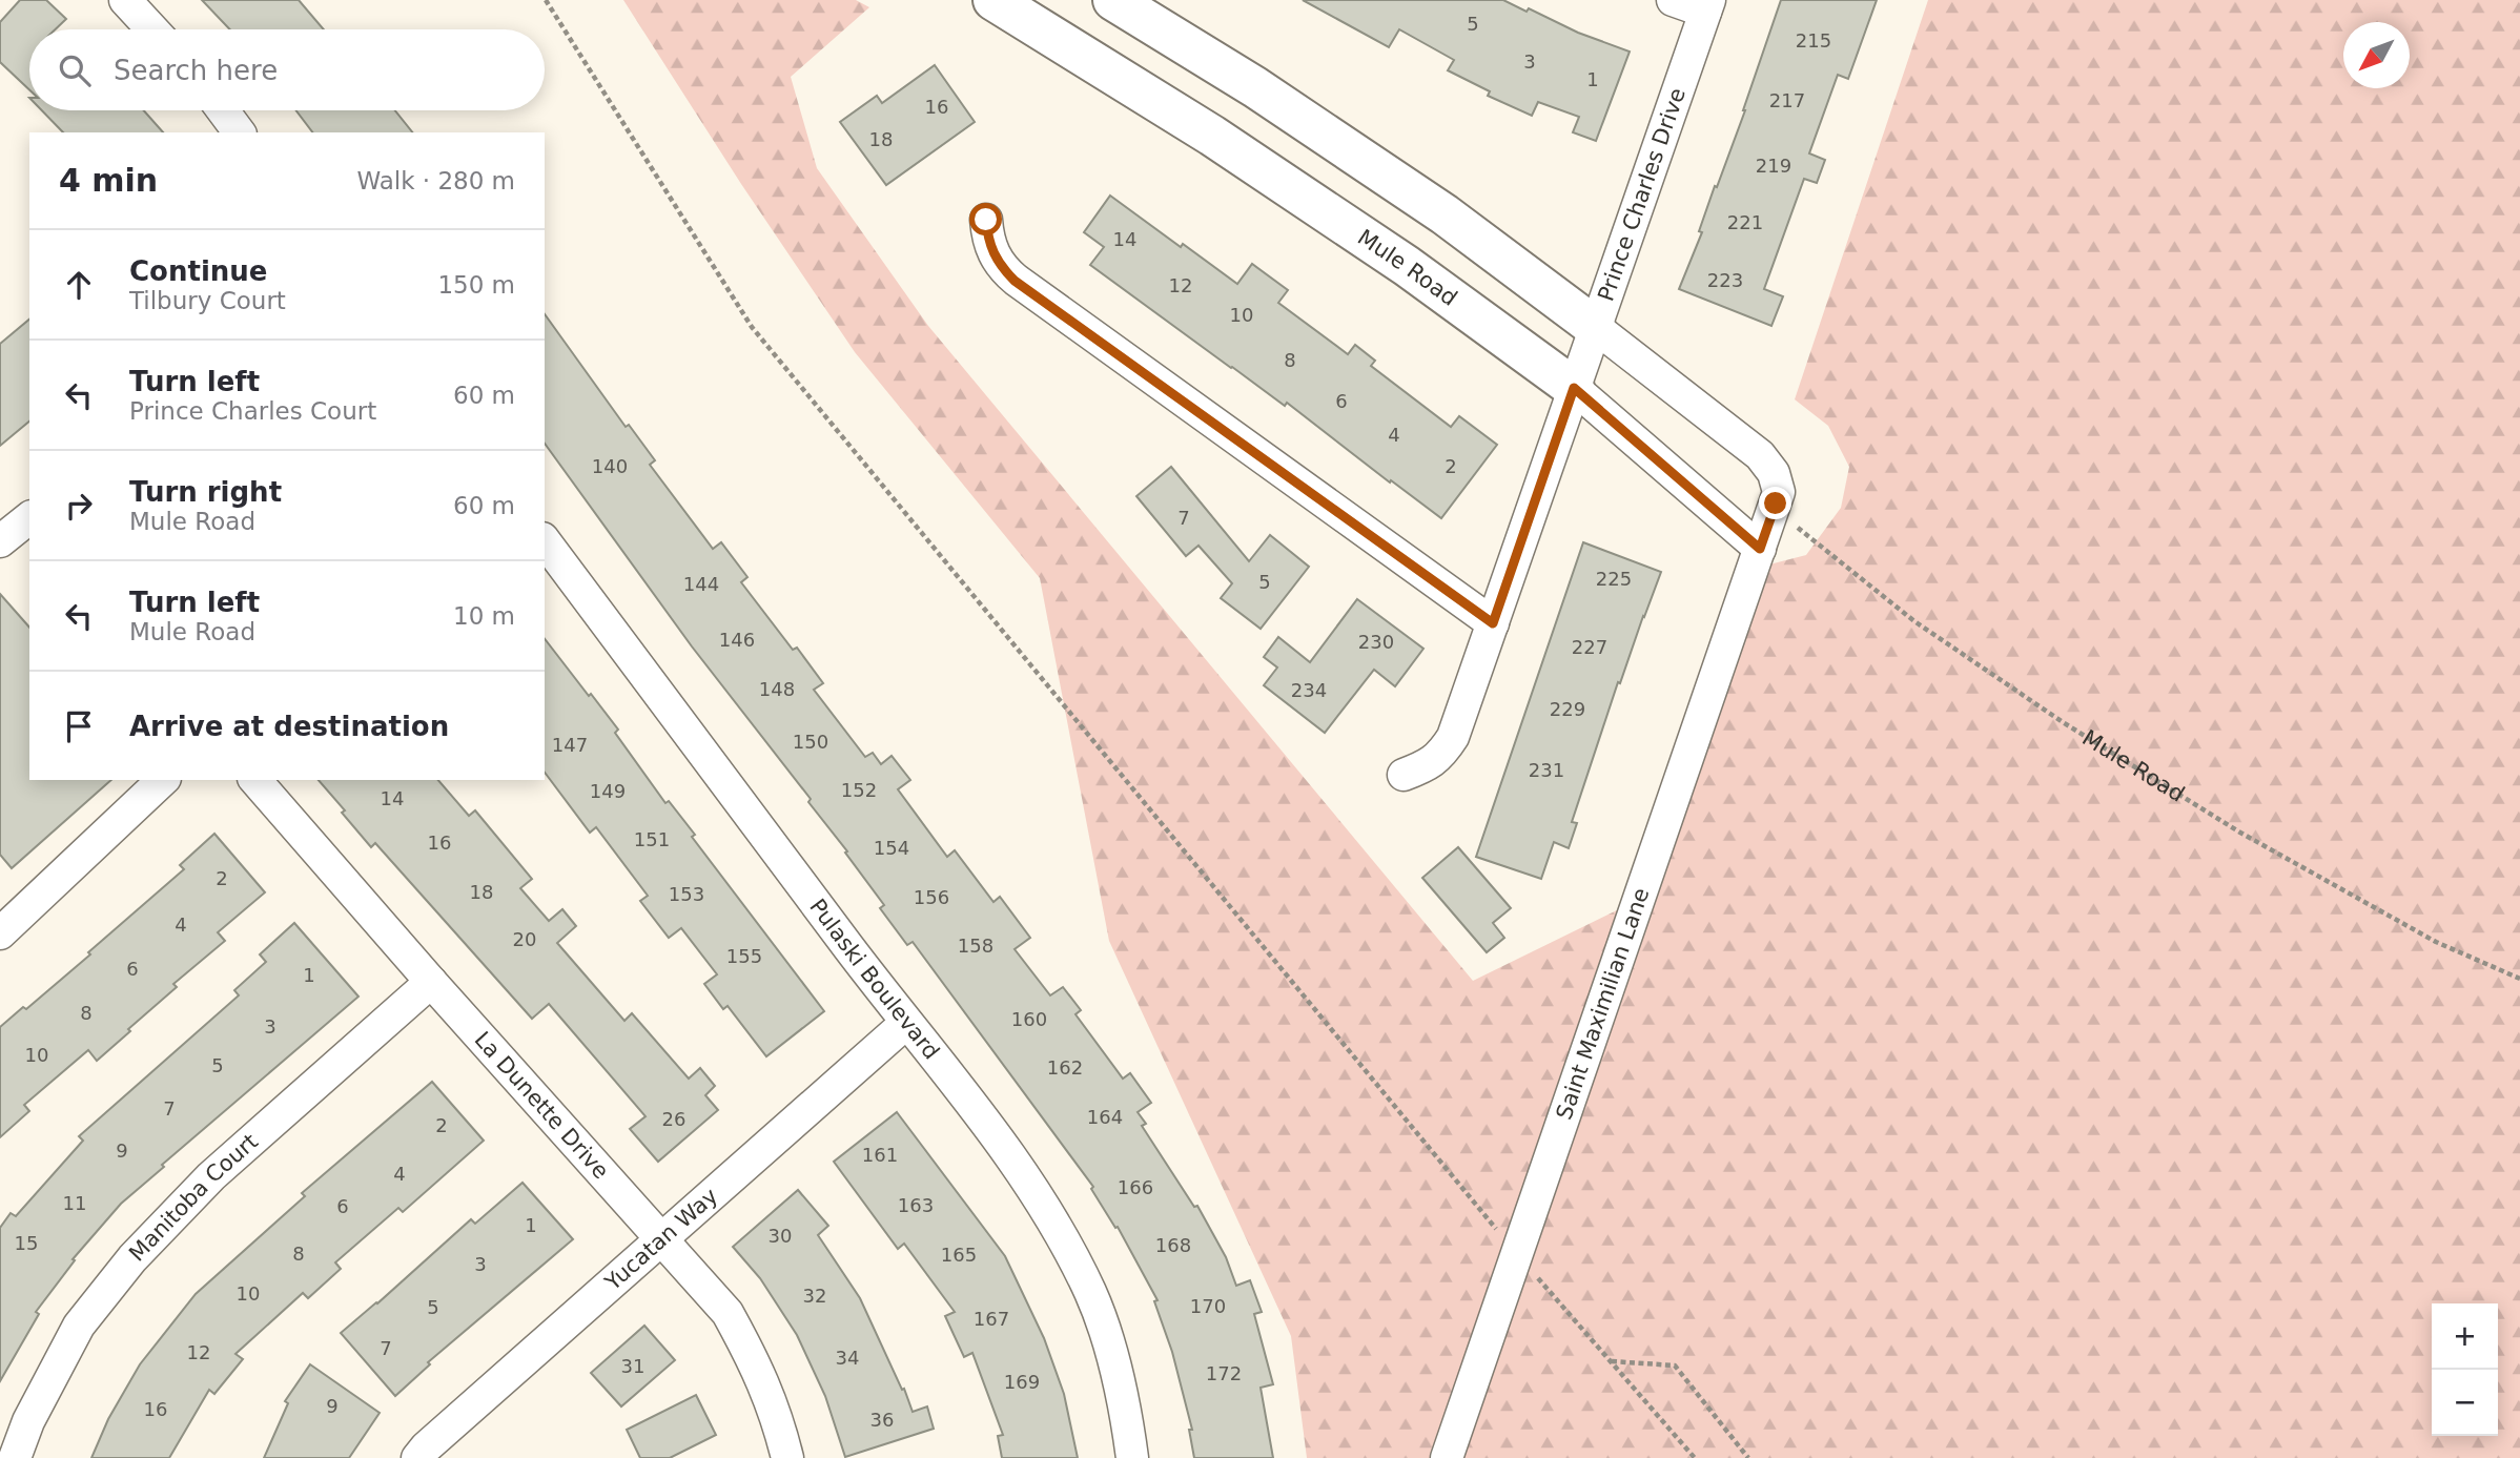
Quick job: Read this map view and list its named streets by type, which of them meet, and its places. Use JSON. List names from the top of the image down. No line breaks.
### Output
{"streets":{"main road":["Mule Road"],"street":["Prince Charles Drive","Pulaski Boulevard","Saint Maximilian Lane","La Dunette Drive","Manitoba Court","Yucatan Way"]},"crossings":[["Prince Charles Drive","Mule Road"],["Mule Road","Saint Maximilian Lane"],["Pulaski Boulevard","Yucatan Way"],["La Dunette Drive","Manitoba Court"],["La Dunette Drive","Yucatan Way"]],"house_numbers":["5","215","3","1","217","16","18","219","221","14","223","12","10","8","6","4","140","2","7","225","5","144","146","230","227","148","234","229","150","147","231","152","149","14","151","16","154","2","18","153","156","4","20","158","155","6","1","8","160","3","10","5","162","7","164","26","2","9","161","4","166","11","163","6","1","30","15","168","8","165","3","10","32","170","5","167","7","12","34","31","172","169","9","16","36"],"north":"bottom left","page":{"search":"Search here","heading":["4 min","Walk · 280 m"],"list":[["Continue","Tilbury Court","150 m"],["Turn left","Prince Charles Court","60 m"],["Turn right","Mule Road","60 m"],["Turn left","Mule Road","10 m"],"Arrive at destination"],"map_buttons":["+","−"]}}
